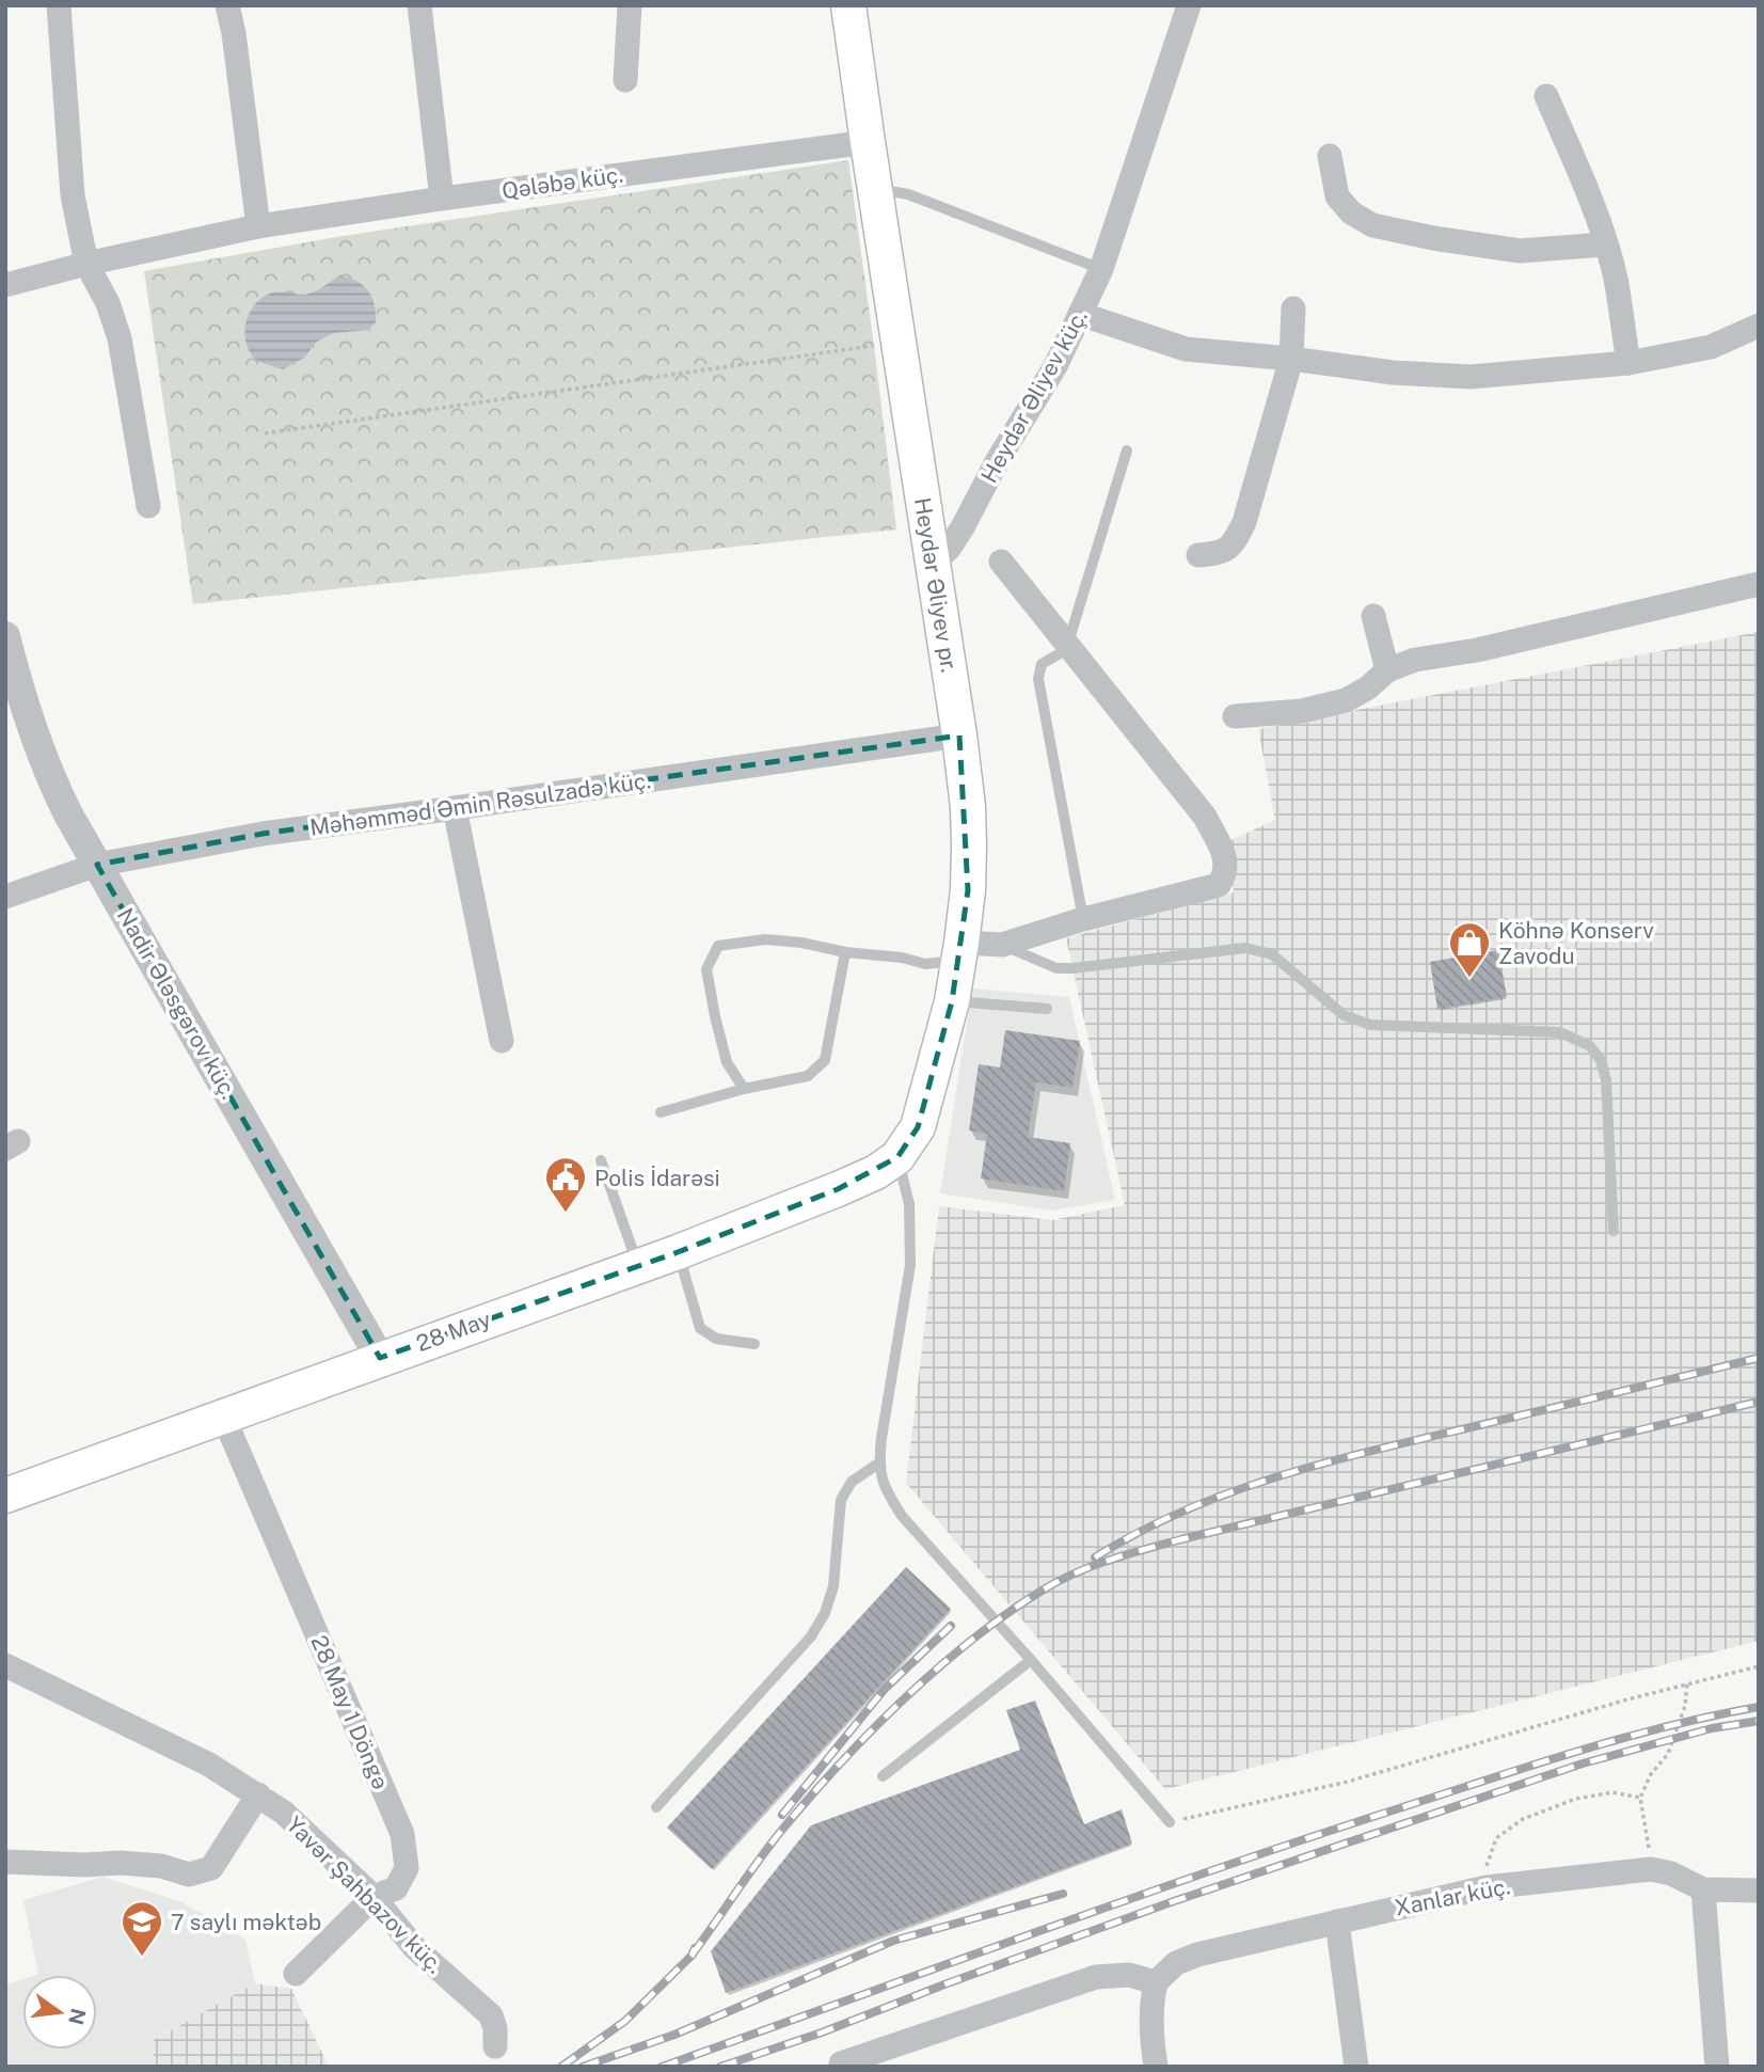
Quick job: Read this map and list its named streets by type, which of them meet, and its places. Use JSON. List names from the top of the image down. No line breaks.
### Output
{"streets":{"main road":["Heydər Əliyev pr.","28 May"],"street":["Qələbə küç.","Heydər Əliyev küç.","Məhəmməd Əmin Rəsulzadə küç.","Nadir Ələsgərov küç.","28 May 1 Döngə","Yavər Şahbazov küç.","Xanlar küç."]},"crossings":[["Qələbə küç.","Heydər Əliyev pr."],["Heydər Əliyev küç.","Heydər Əliyev pr."],["Heydər Əliyev pr.","Məhəmməd Əmin Rəsulzadə küç."],["Heydər Əliyev pr.","28 May"],["Məhəmməd Əmin Rəsulzadə küç.","Nadir Ələsgərov küç."],["Nadir Ələsgərov küç.","28 May"],["28 May","28 May 1 Döngə"],["28 May 1 Döngə","Yavər Şahbazov küç."]],"places":{"shop":["Köhnə Konserv Zavodu"],"public building":["Polis İdarəsi"],"school or university":["7 saylı məktəb"]},"north":"right"}
